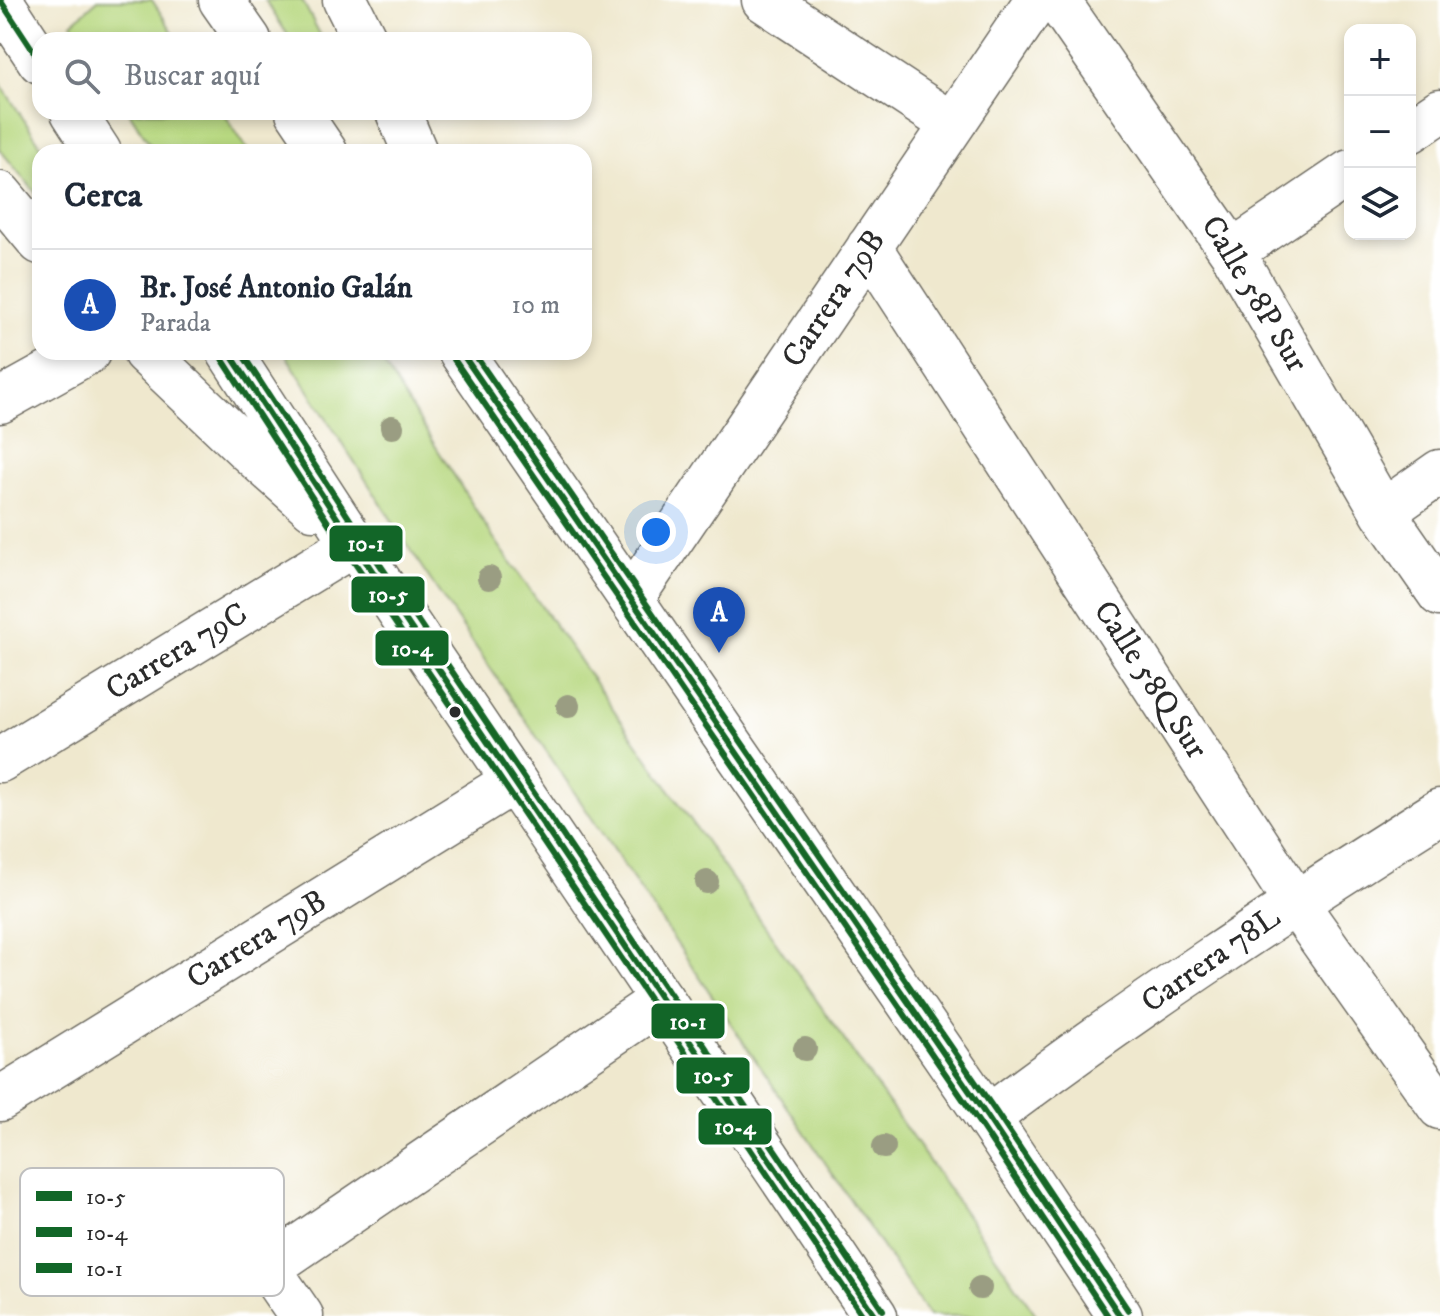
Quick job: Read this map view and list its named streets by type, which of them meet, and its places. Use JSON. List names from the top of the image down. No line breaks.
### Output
{"streets":{"street":["Calle 58P Sur","Carrera 79B","Carrera 79C","Calle 58Q Sur","Carrera 78L"]},"crossings":[["Carrera 79B","Calle 58Q Sur"],["Calle 58Q Sur","Carrera 78L"]],"lines":["transit line 10-5","transit line 10-4","transit line 10-1"],"legend":["10-5","10-4","10-1"],"page":{"map_buttons":["+","−"],"search":"Buscar aquí","heading":"Cerca","list":[{"mark":"A","name":"Br. José Antonio Galán","note":"Parada","value":"10 m"}],"pins":"A"}}
